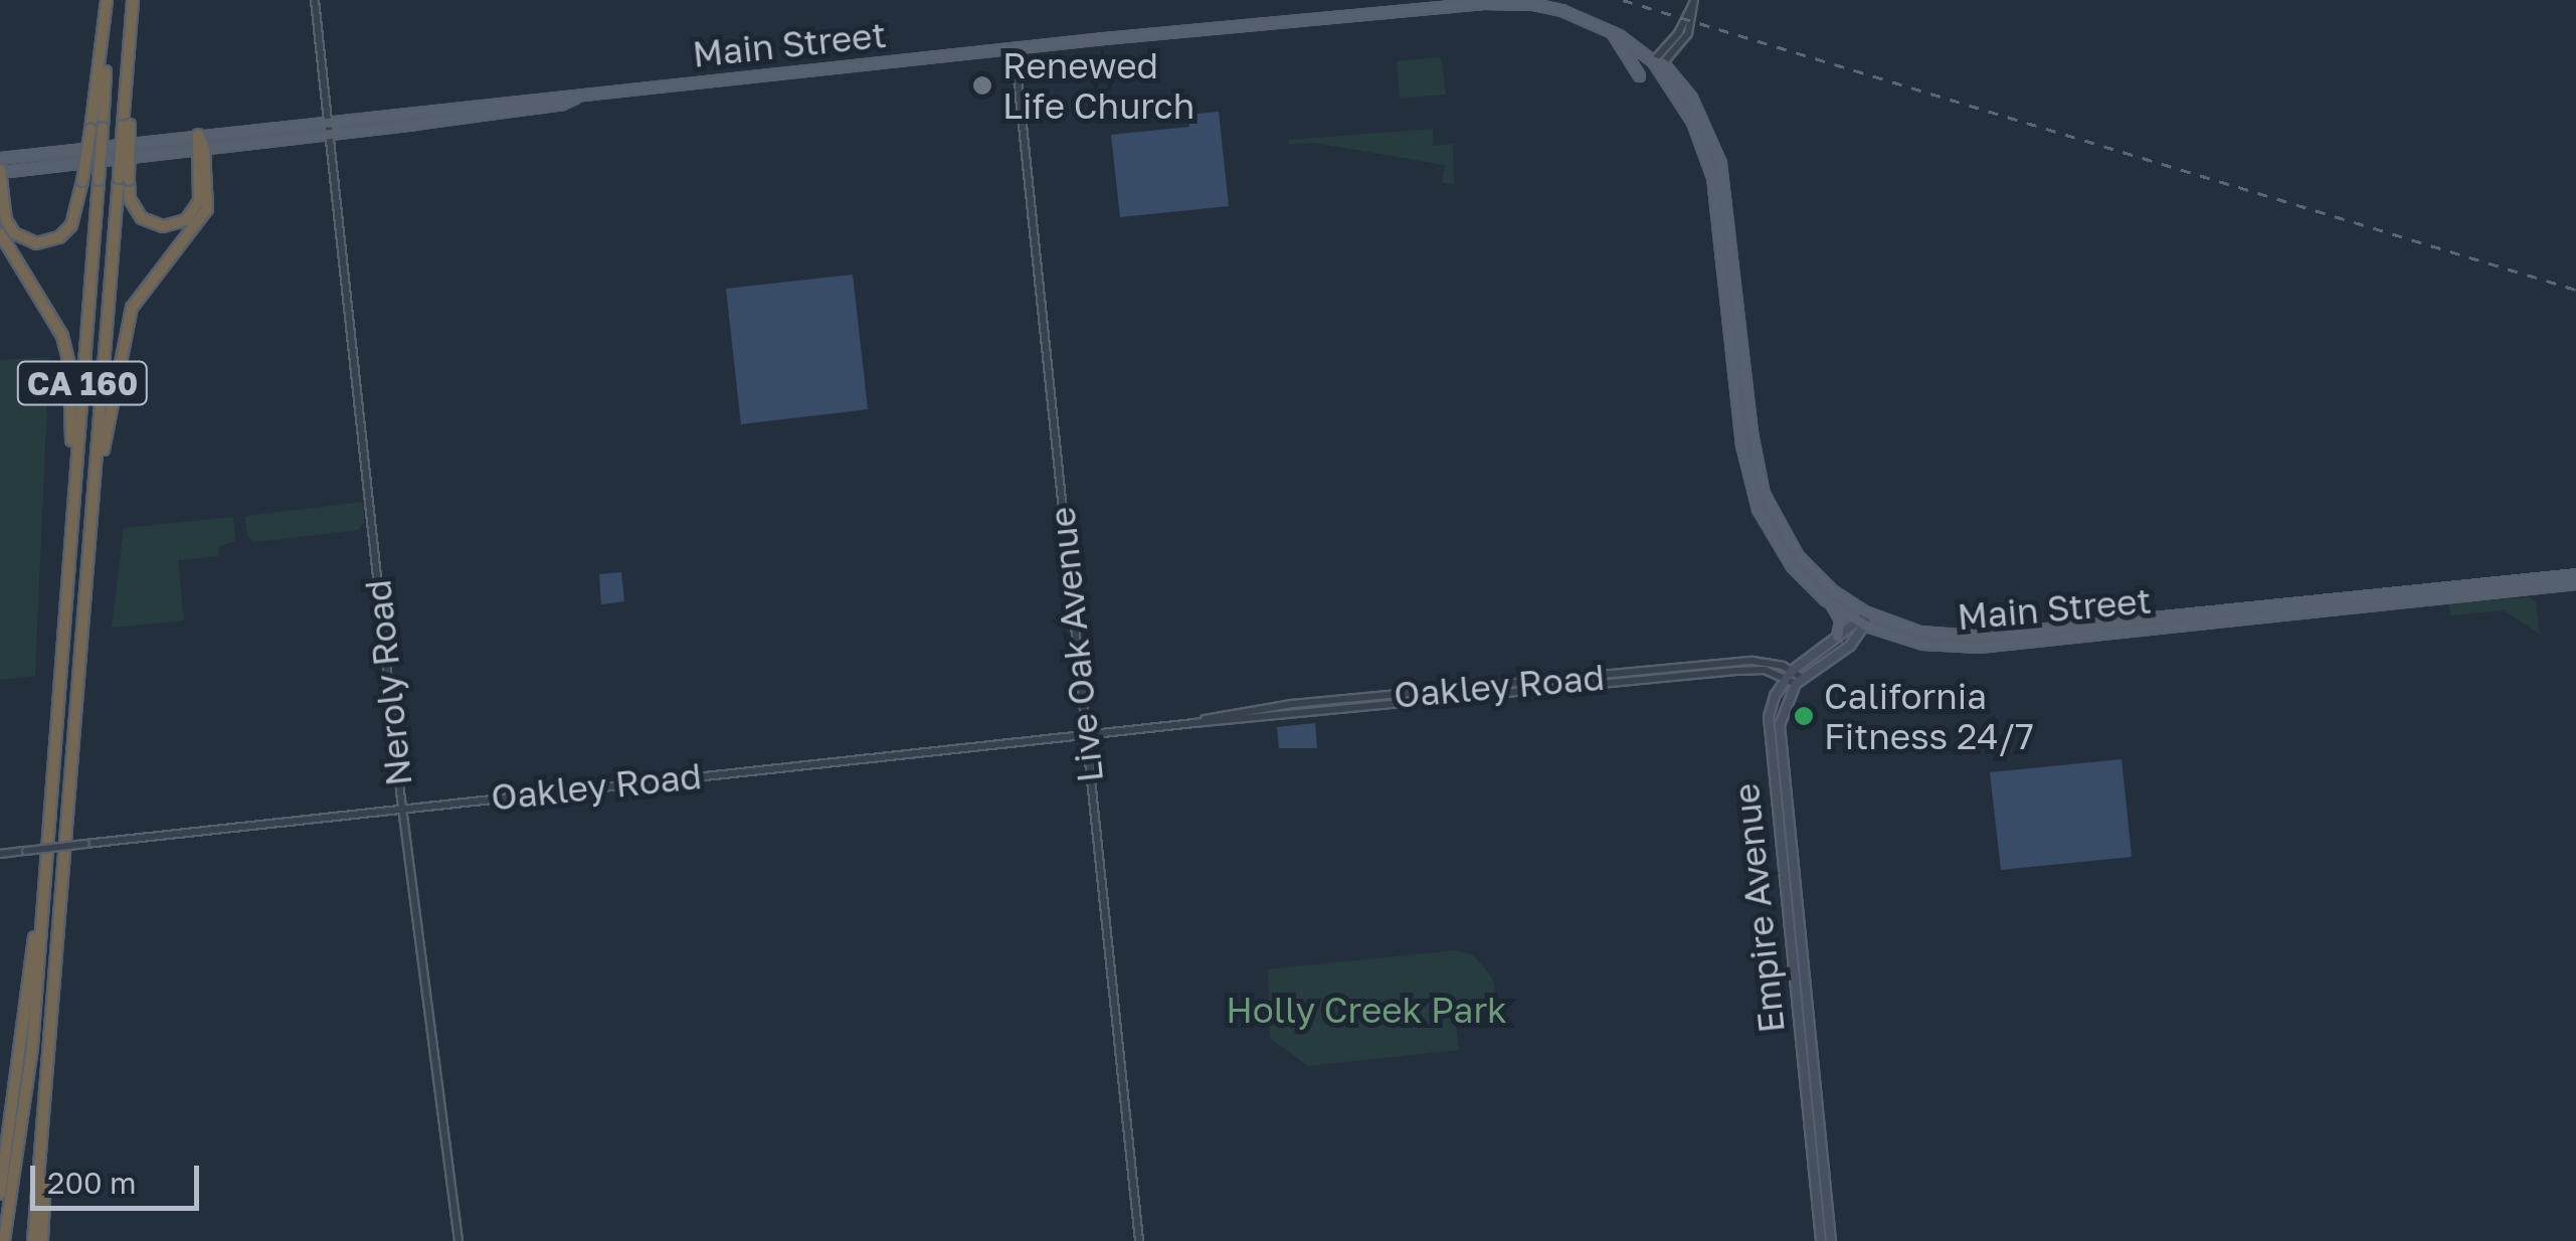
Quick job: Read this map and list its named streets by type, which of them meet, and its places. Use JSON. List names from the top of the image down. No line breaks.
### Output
{"streets":{"highway":["CA 160"],"main road":["Main Street","Empire Avenue"],"street":["Live Oak Avenue","Neroly Road","Oakley Road"]},"crossings":[["Main Street","Live Oak Avenue"],["Main Street","Neroly Road"],["Live Oak Avenue","Oakley Road"],["Neroly Road","Oakley Road"],["Oakley Road","Empire Avenue"]],"parks":["Holly Creek Park"],"places":["Renewed Life Church","California Fitness 24/7"],"scale_bar":"200 m"}
